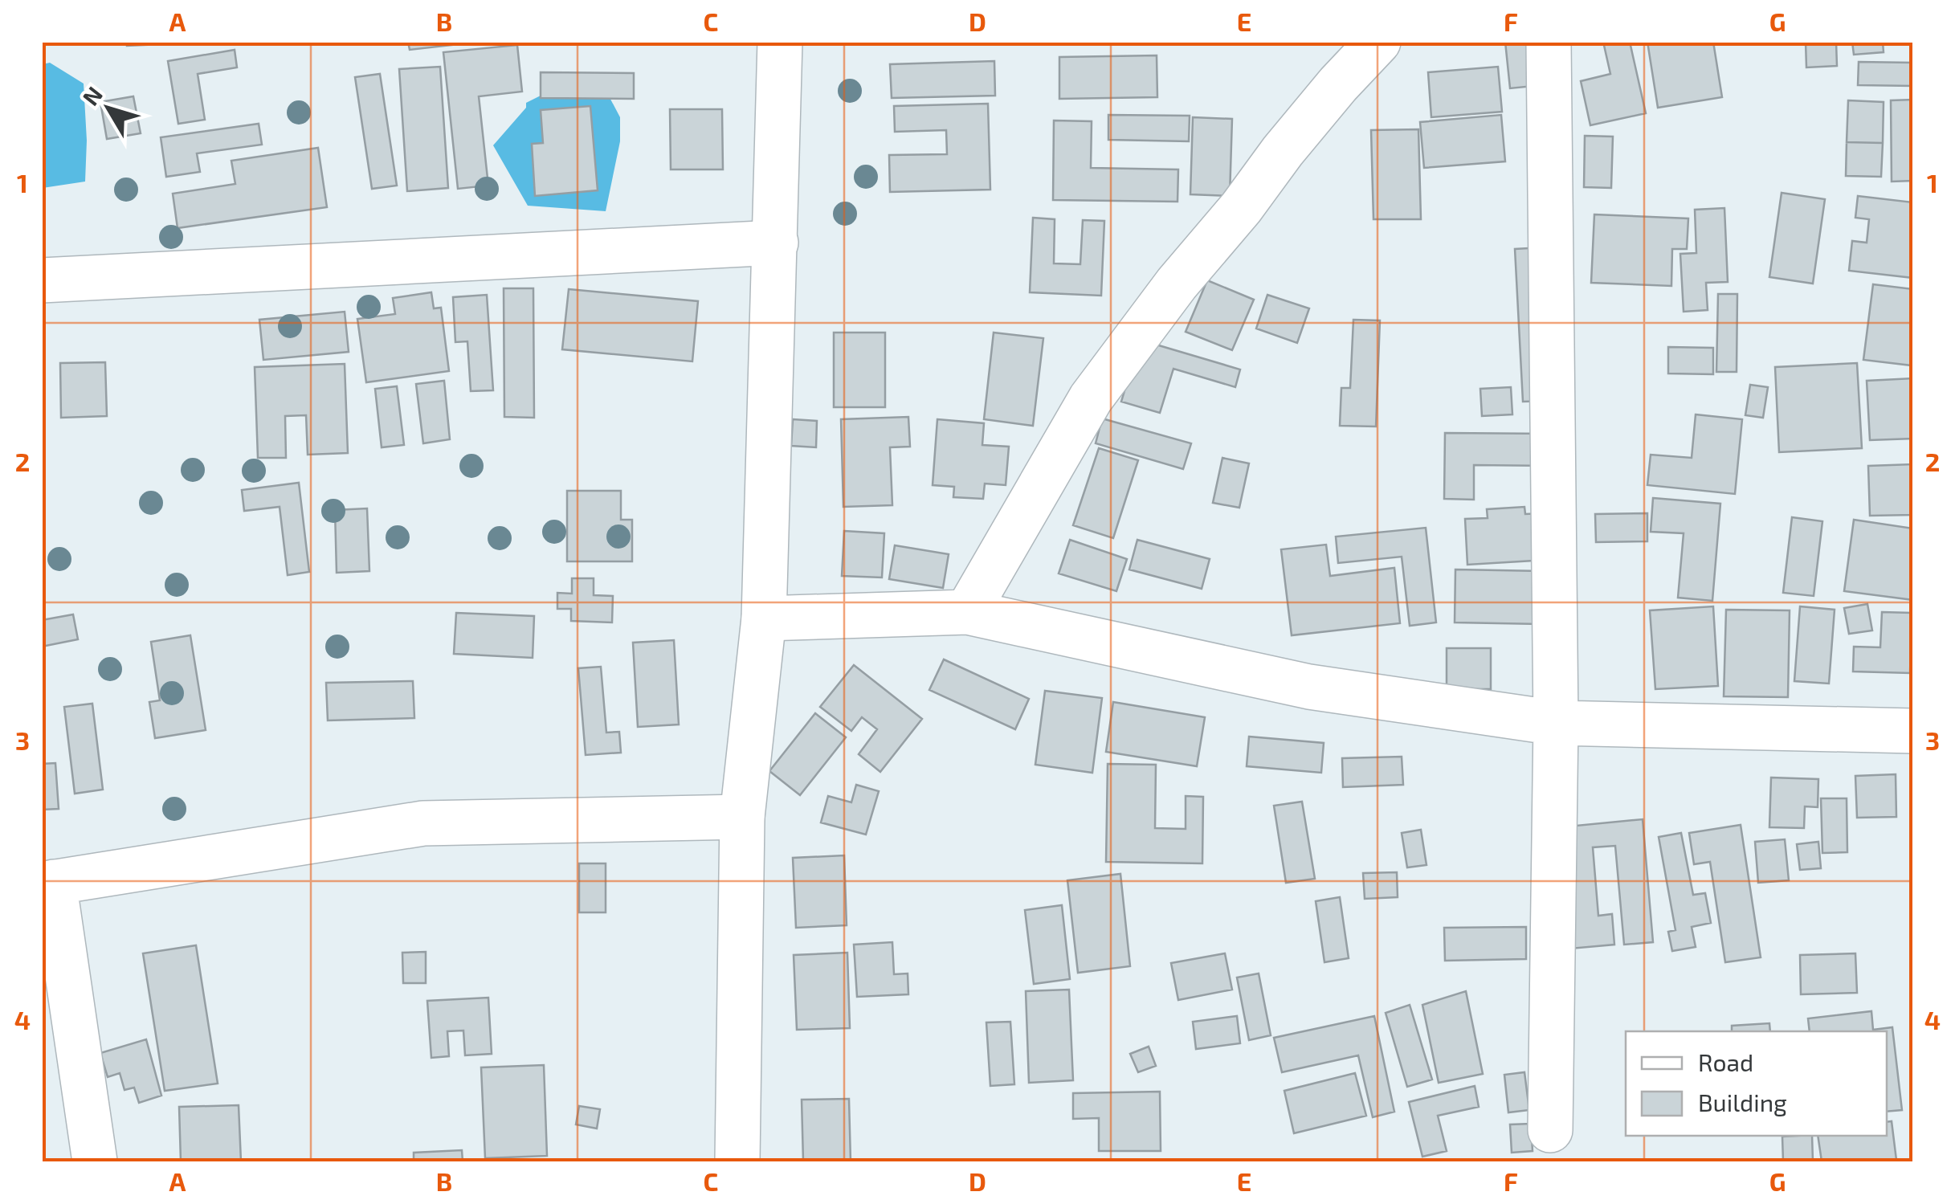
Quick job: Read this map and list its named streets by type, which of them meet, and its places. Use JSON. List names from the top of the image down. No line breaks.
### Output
{"legend":["Road","Building"],"north":"top left","grid":{"columns":["A","B","C","D","E","F","G"],"rows":["1","2","3","4"]}}
